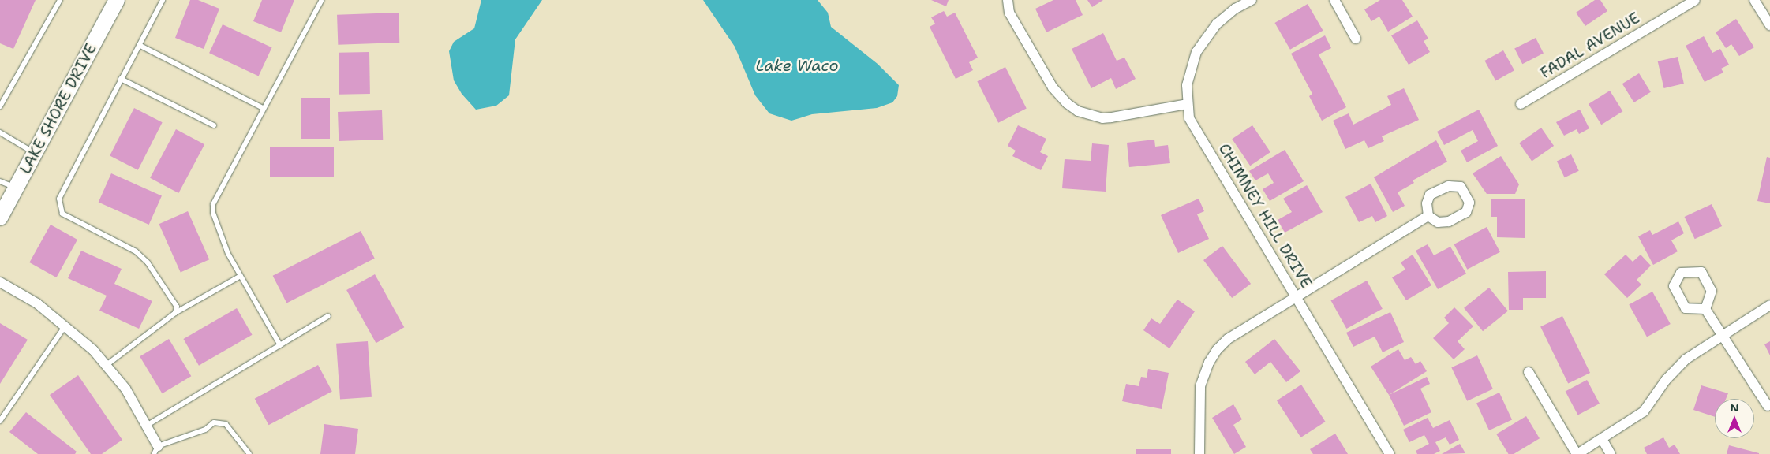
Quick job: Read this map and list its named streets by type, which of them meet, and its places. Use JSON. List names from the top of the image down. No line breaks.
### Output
{"streets":{"main road":["LAKE SHORE DRIVE"],"street":["FADAL AVENUE","CHIMNEY HILL DRIVE"]},"water":["Lake Waco"],"north":"top"}
